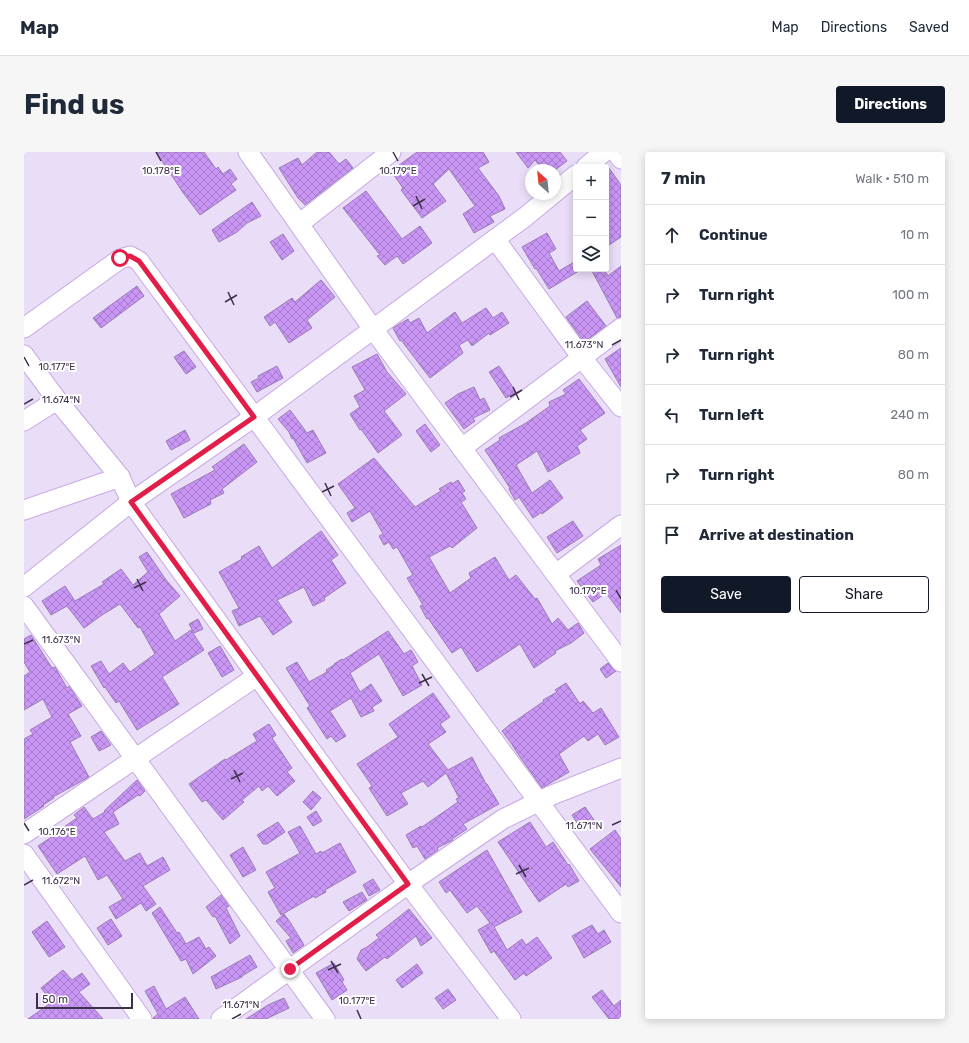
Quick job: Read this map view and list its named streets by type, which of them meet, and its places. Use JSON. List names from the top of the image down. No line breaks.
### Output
{"scale_bar":"50 m","north":"top left","page":{"header":"Map","nav":["Map","Directions","Saved"],"buttons":["Directions",["Save","Share"]],"title":"Find us","heading":["7 min","Walk · 510 m"],"map_buttons":["+","−"],"list":[["Continue","10 m"],["Turn right","100 m"],["Turn right","80 m"],["Turn left","240 m"],["Turn right","80 m"],"Arrive at destination"],"scale":"50 m"},"coordinates":["10.178°E","10.179°E","11.673°N","10.177°E","11.674°N","11.671°N","10.176°E","11.672°N"]}
